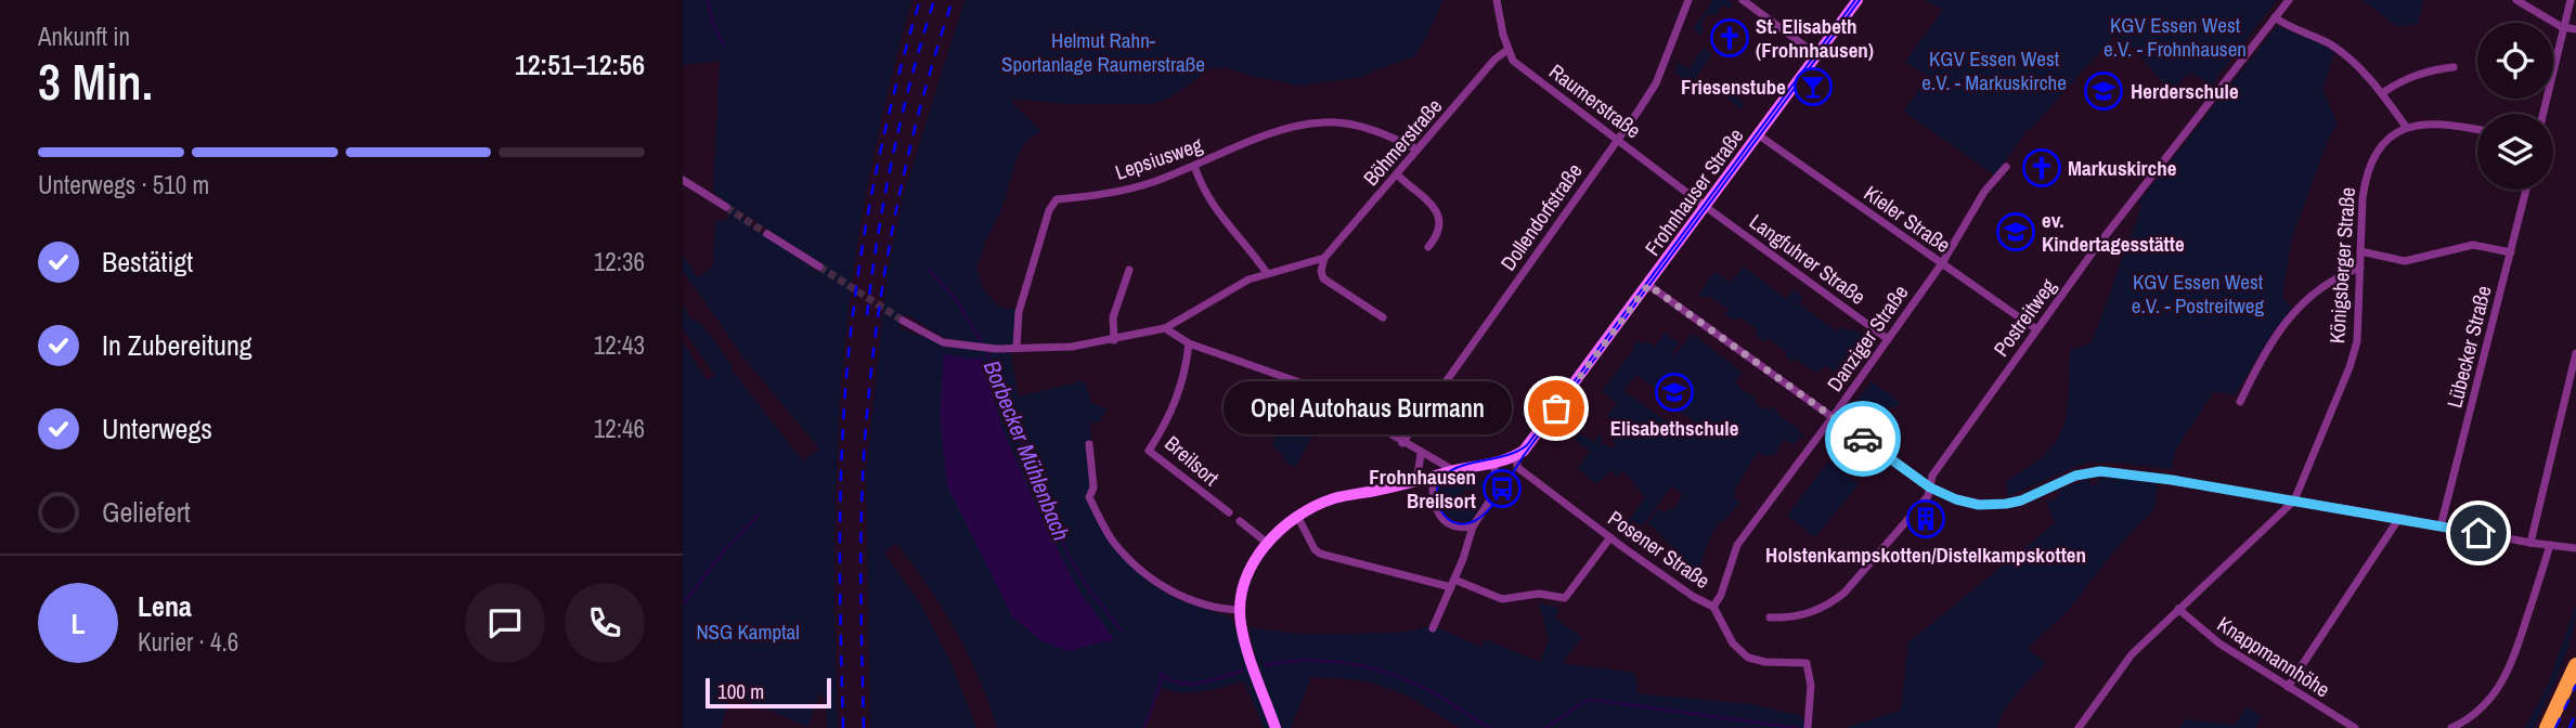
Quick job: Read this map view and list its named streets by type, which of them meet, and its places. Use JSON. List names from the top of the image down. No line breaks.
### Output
{"streets":{"main road":["Frohnhauser Straße"],"street":["Raumerstraße","Böhmerstraße","Lepsiusweg","Dollendorfstraße","Kieler Straße","Langfuhrer Straße","Königsberger Straße","Postreitweg","Danziger Straße","Lübecker Straße","Breilsort","Posener Straße","Knappmannhöhe"]},"crossings":[["Raumerstraße","Böhmerstraße"],["Raumerstraße","Frohnhauser Straße"],["Raumerstraße","Dollendorfstraße"],["Raumerstraße","Langfuhrer Straße"],["Böhmerstraße","Lepsiusweg"],["Frohnhauser Straße","Kieler Straße"],["Frohnhauser Straße","Langfuhrer Straße"],["Frohnhauser Straße","Posener Straße"],["Kieler Straße","Postreitweg"],["Kieler Straße","Danziger Straße"],["Langfuhrer Straße","Danziger Straße"],["Königsberger Straße","Knappmannhöhe"],["Danziger Straße","Posener Straße"]],"water":["Borbecker Mühlenbach"],"parks":["KGV Essen West e.V. - Frohnhausen","Helmut Rahn- Sportanlage Raumerstraße","KGV Essen West e.V. - Markuskirche","KGV Essen West e.V. - Postreitweg","NSG Kamptal"],"places":{"church":["St. Elisabeth (Frohnhausen)","Markuskirche"],"bar":["Friesenstube"],"school or university":["Herderschule","ev. Kindertagesstätte","Elisabethschule"],"other":["Opel Autohaus Burmann"],"bus stop":["Frohnhausen Breilsort"],"building":["Holstenkampskotten/Distelkampskotten"]},"scale_bar":"100 m","page":{"heading":["3 Min.","Ankunft in","12:51–12:56"],"panel":["Lena","Kurier · 4.6"],"bar":"Unterwegs · 510 m","list":[["Bestätigt","12:36"],["In Zubereitung","12:43"],["Unterwegs","12:46"],"Geliefert"],"bubble":"Opel Autohaus Burmann","round":"L","scale":"100 m"}}
